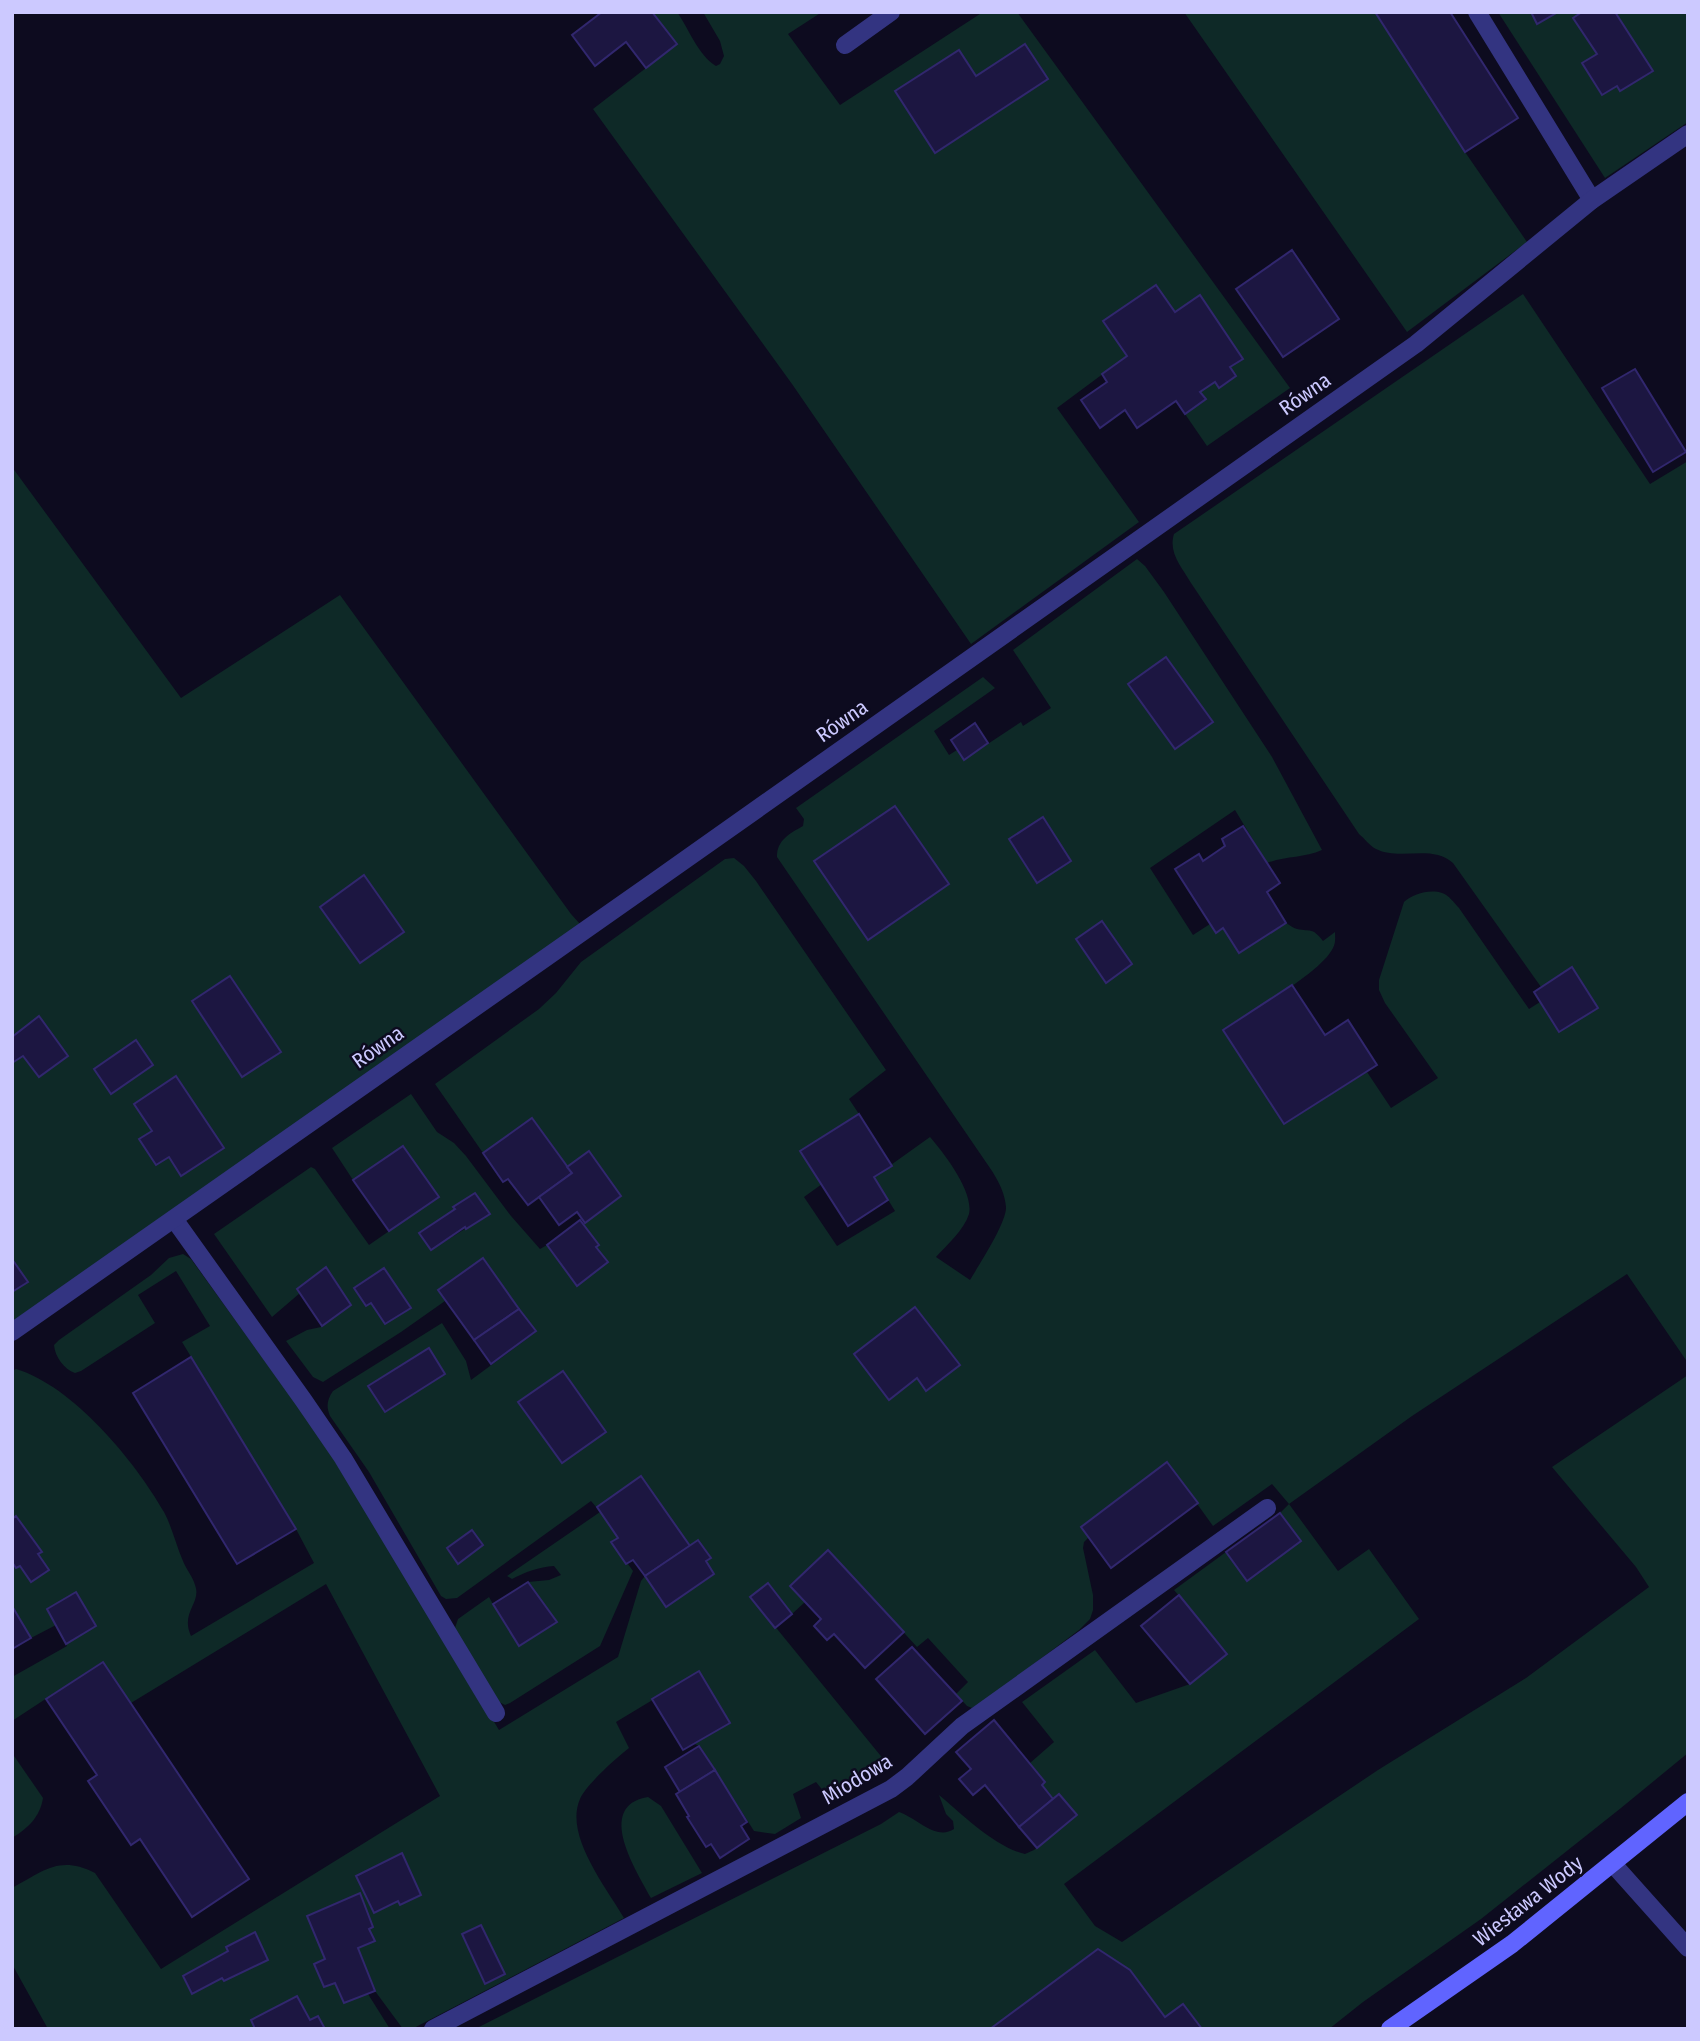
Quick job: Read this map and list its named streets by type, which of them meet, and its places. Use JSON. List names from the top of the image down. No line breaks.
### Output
{"streets":{"street":["Równa","Miodowa","Wiesława Wody"]}}
